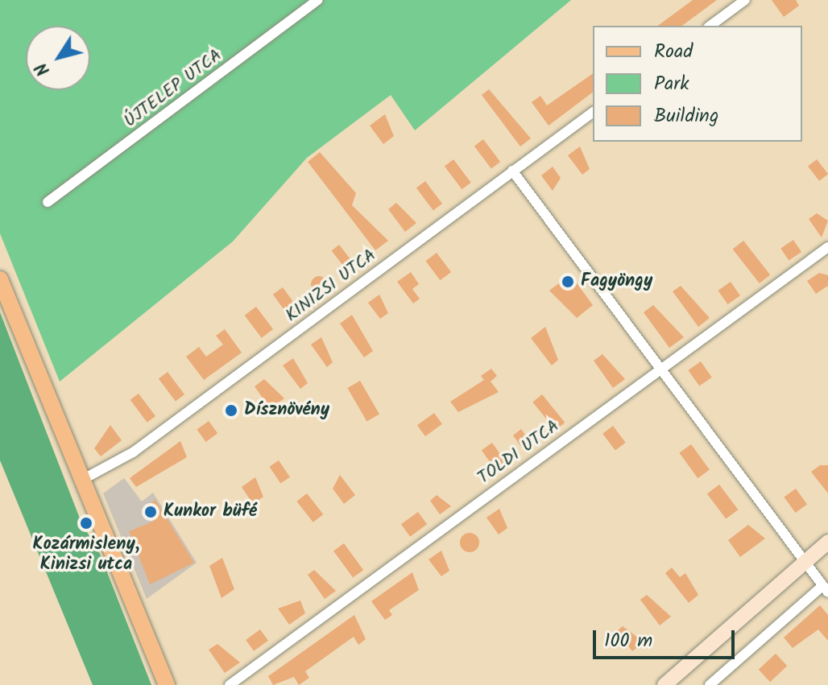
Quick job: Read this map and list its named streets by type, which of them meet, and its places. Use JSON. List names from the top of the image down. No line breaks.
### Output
{"streets":{"street":["ÚJTELEP UTCA","KINIZSI UTCA","TOLDI UTCA"]},"places":["Fagyöngy","Dísznövény","Kunkor büfé","Kozármisleny, Kinizsi utca"],"legend":["Road","Park","Building"],"scale_bar":"100 m","north":"bottom left"}
